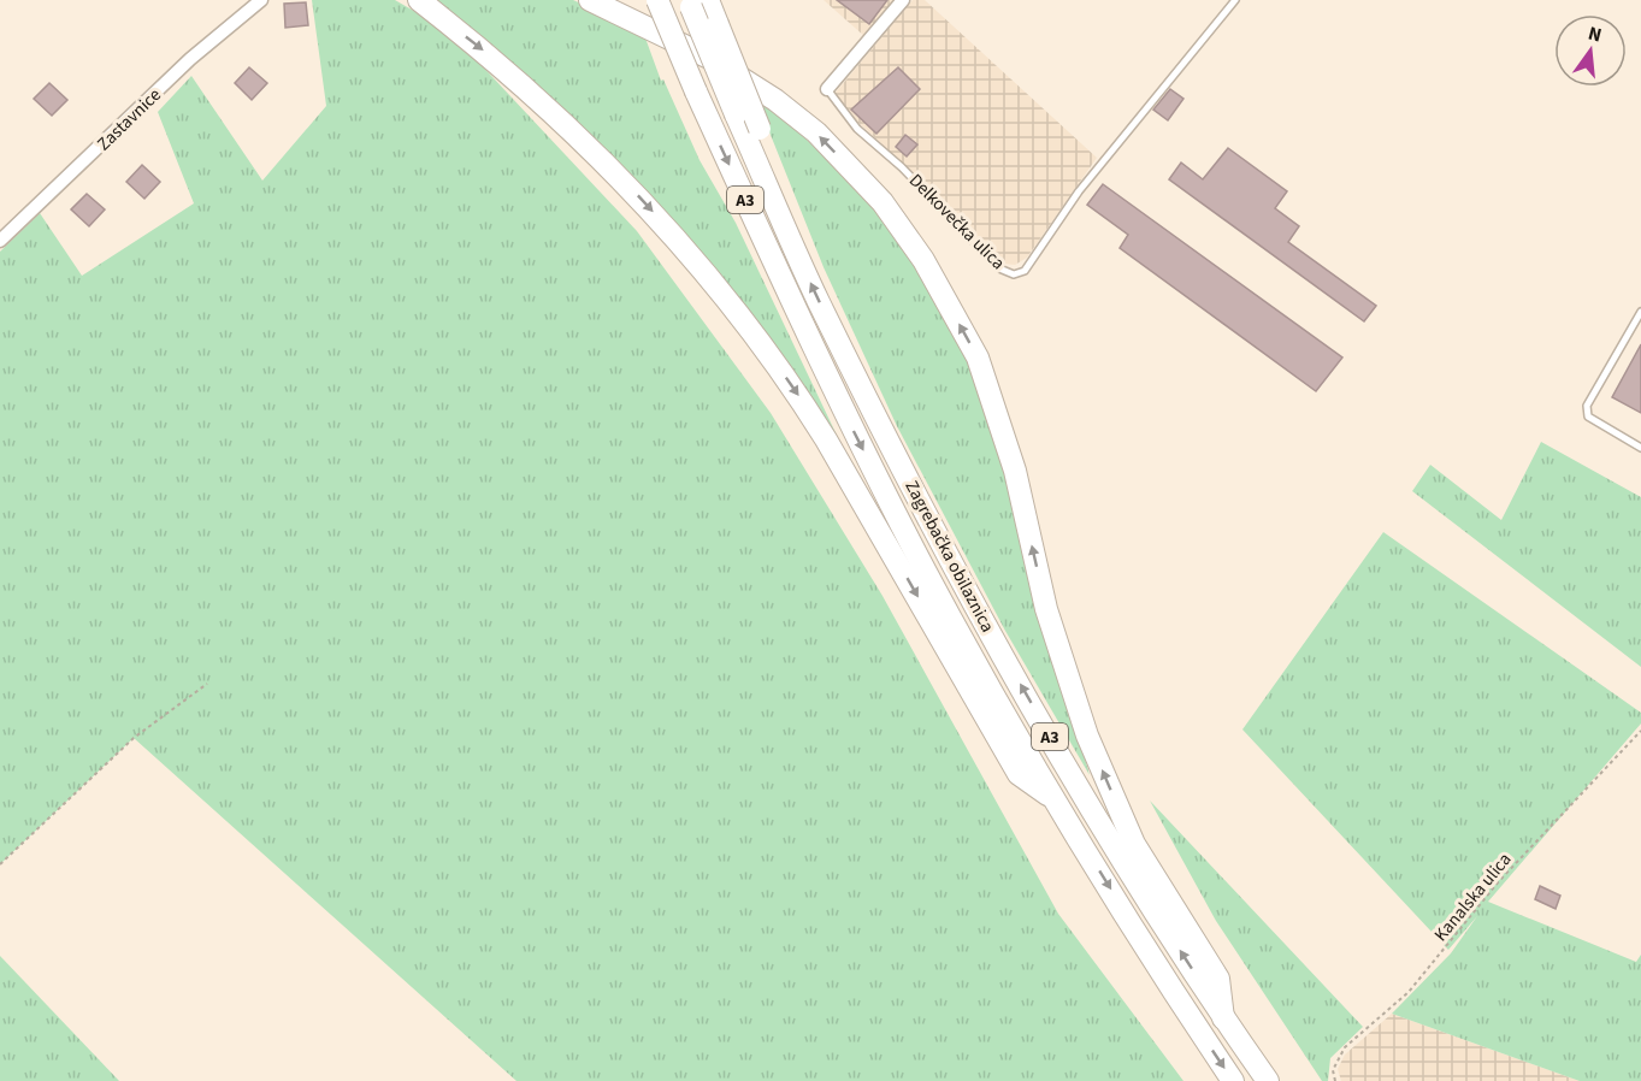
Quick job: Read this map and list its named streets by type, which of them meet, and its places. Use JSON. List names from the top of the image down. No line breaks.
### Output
{"streets":{"highway":["A3","Zagrebačka obilaznica"],"street":["Zastavnice","Delkovečka ulica"],"path":["Kanalska ulica"]},"north":"top"}
